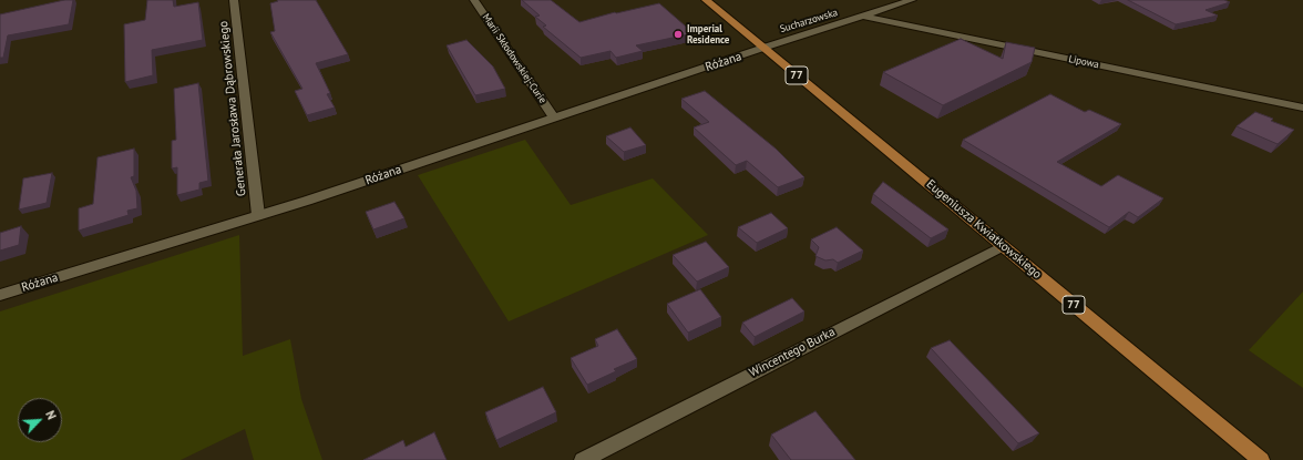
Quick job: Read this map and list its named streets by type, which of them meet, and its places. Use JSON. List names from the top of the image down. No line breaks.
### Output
{"streets":{"main road":["77","Eugeniusza Kwiatkowskiego"],"street":["Sucharzowska","Marii Skłodowskiej-Curie","Różana","Lipowa","Generała Jarosława Dąbrowskiego","Wincentego Burka"]},"crossings":[["Sucharzowska","Różana"],["Sucharzowska","Lipowa"],["Sucharzowska","Eugeniusza Kwiatkowskiego"],["Marii Skłodowskiej-Curie","Różana"],["Różana","Generała Jarosława Dąbrowskiego"],["Różana","Eugeniusza Kwiatkowskiego"],["Eugeniusza Kwiatkowskiego","Wincentego Burka"]],"places":["Imperial Residence"],"north":"top right"}
